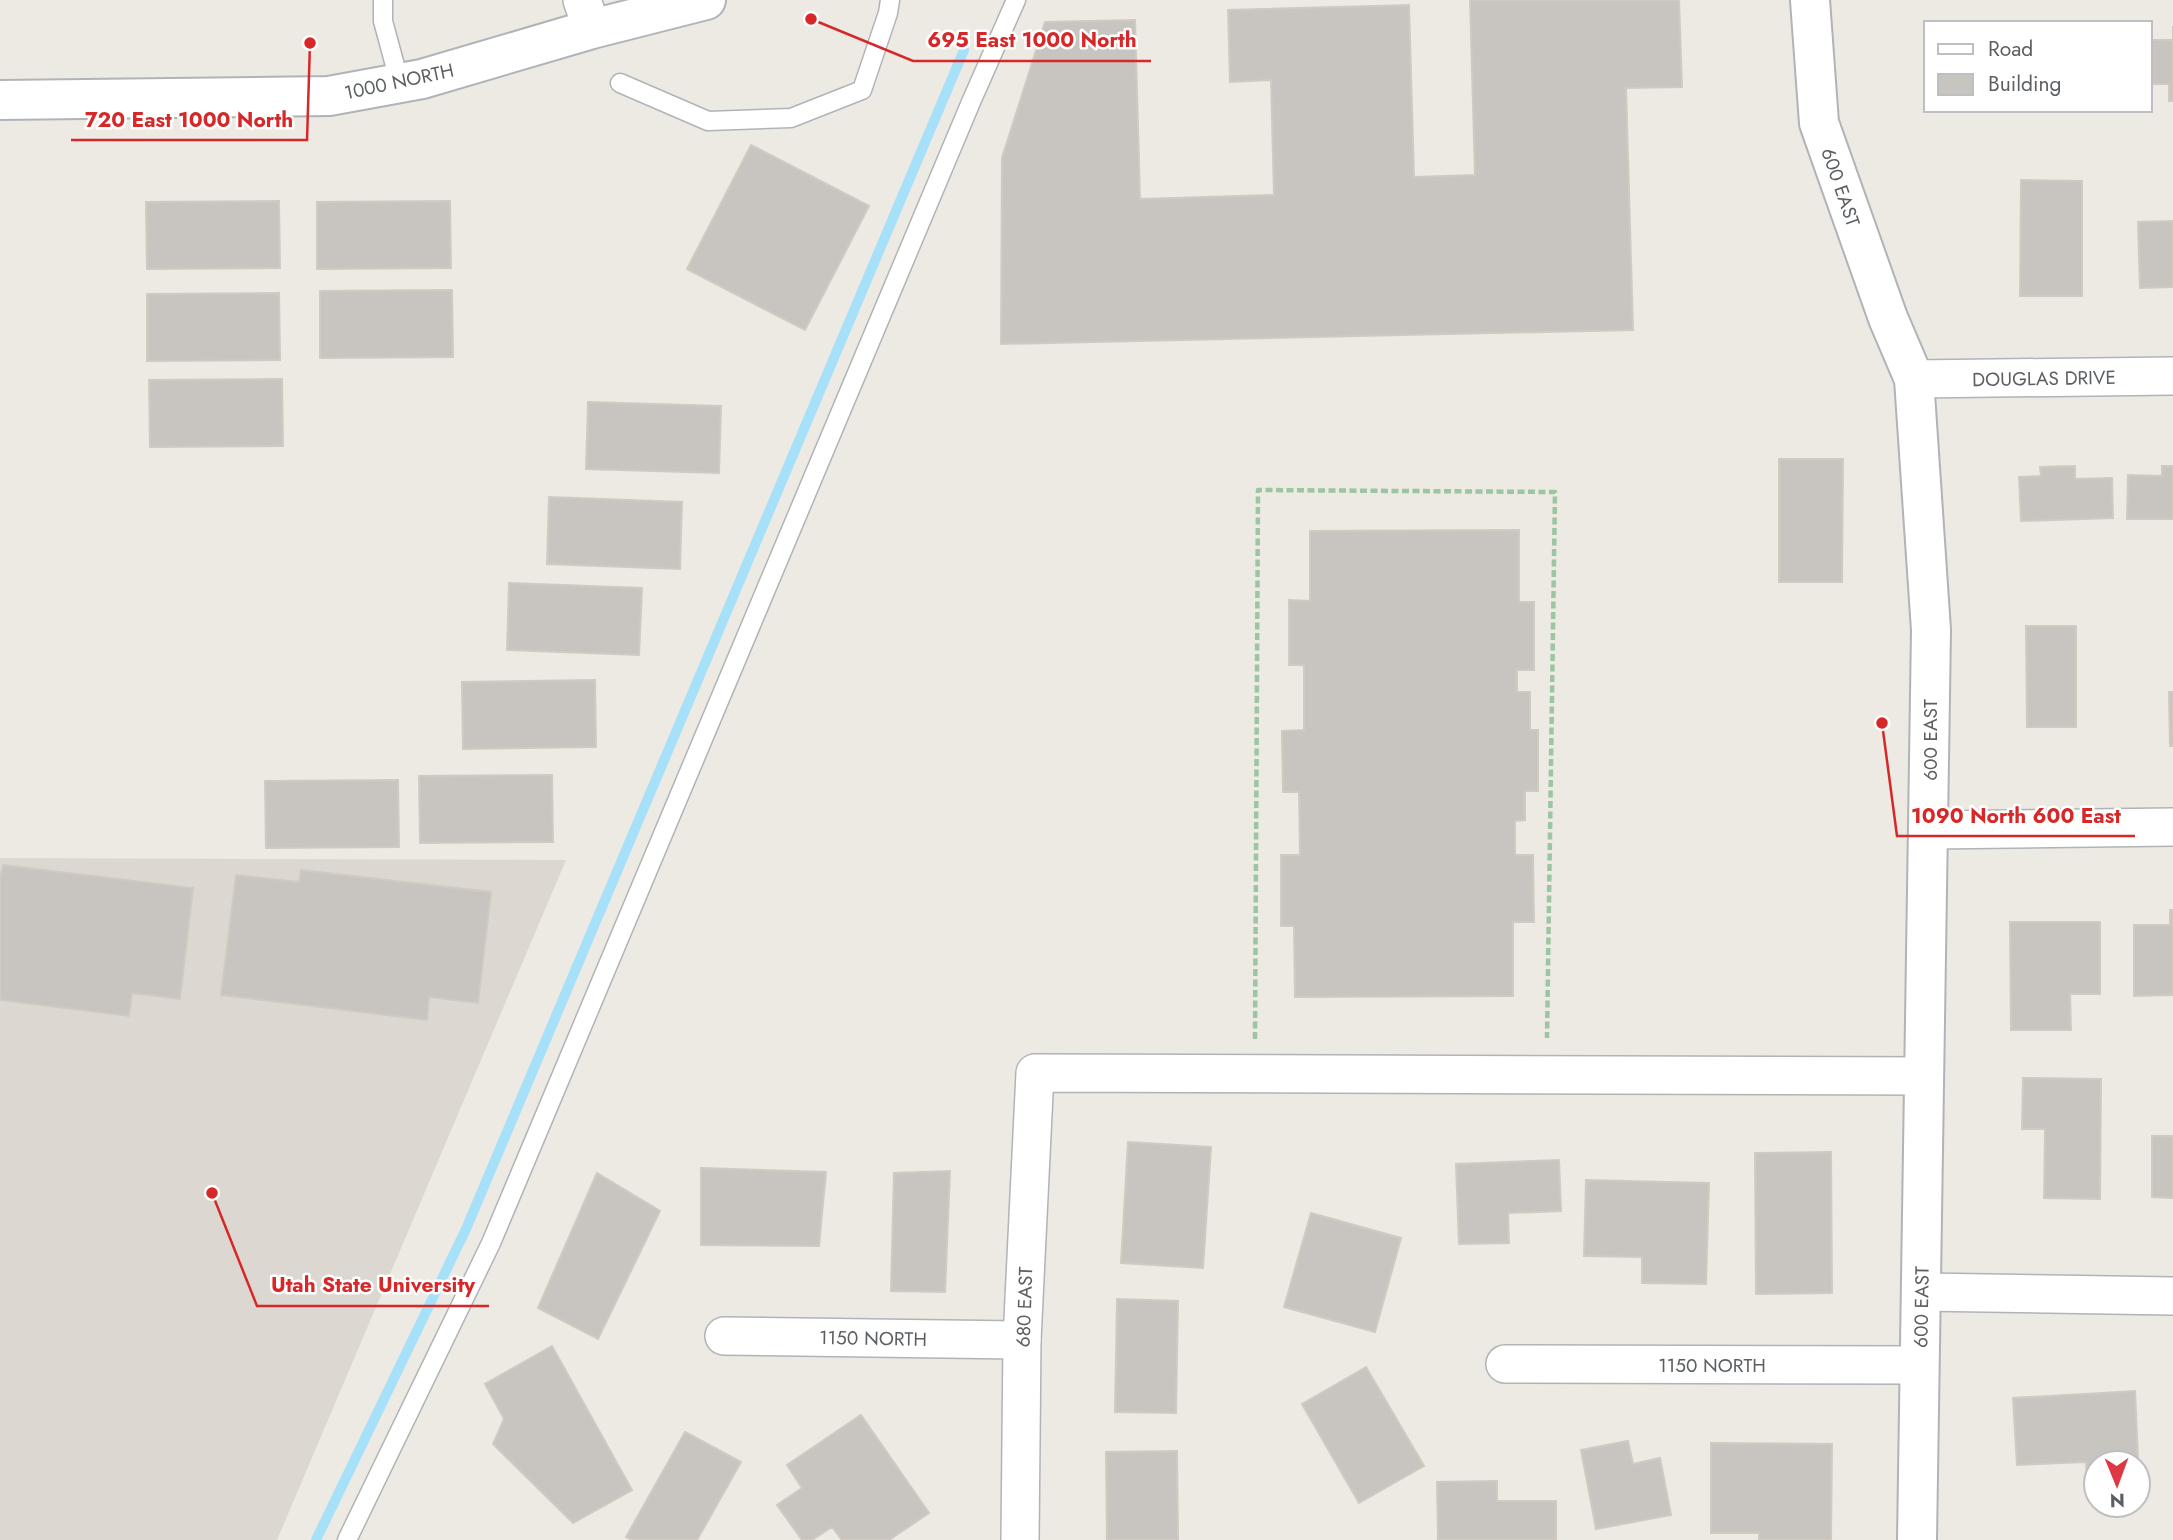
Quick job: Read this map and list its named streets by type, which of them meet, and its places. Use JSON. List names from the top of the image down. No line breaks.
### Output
{"streets":{"street":["1000 NORTH","600 EAST","DOUGLAS DRIVE","680 EAST","1150 NORTH"]},"crossings":[["600 EAST","DOUGLAS DRIVE"],["600 EAST","680 EAST"],["600 EAST","1150 NORTH"],["680 EAST","1150 NORTH"]],"places":["695 East 1000 North","720 East 1000 North","1090 North 600 East","Utah State University"],"legend":["Road","Building"],"north":"bottom"}
